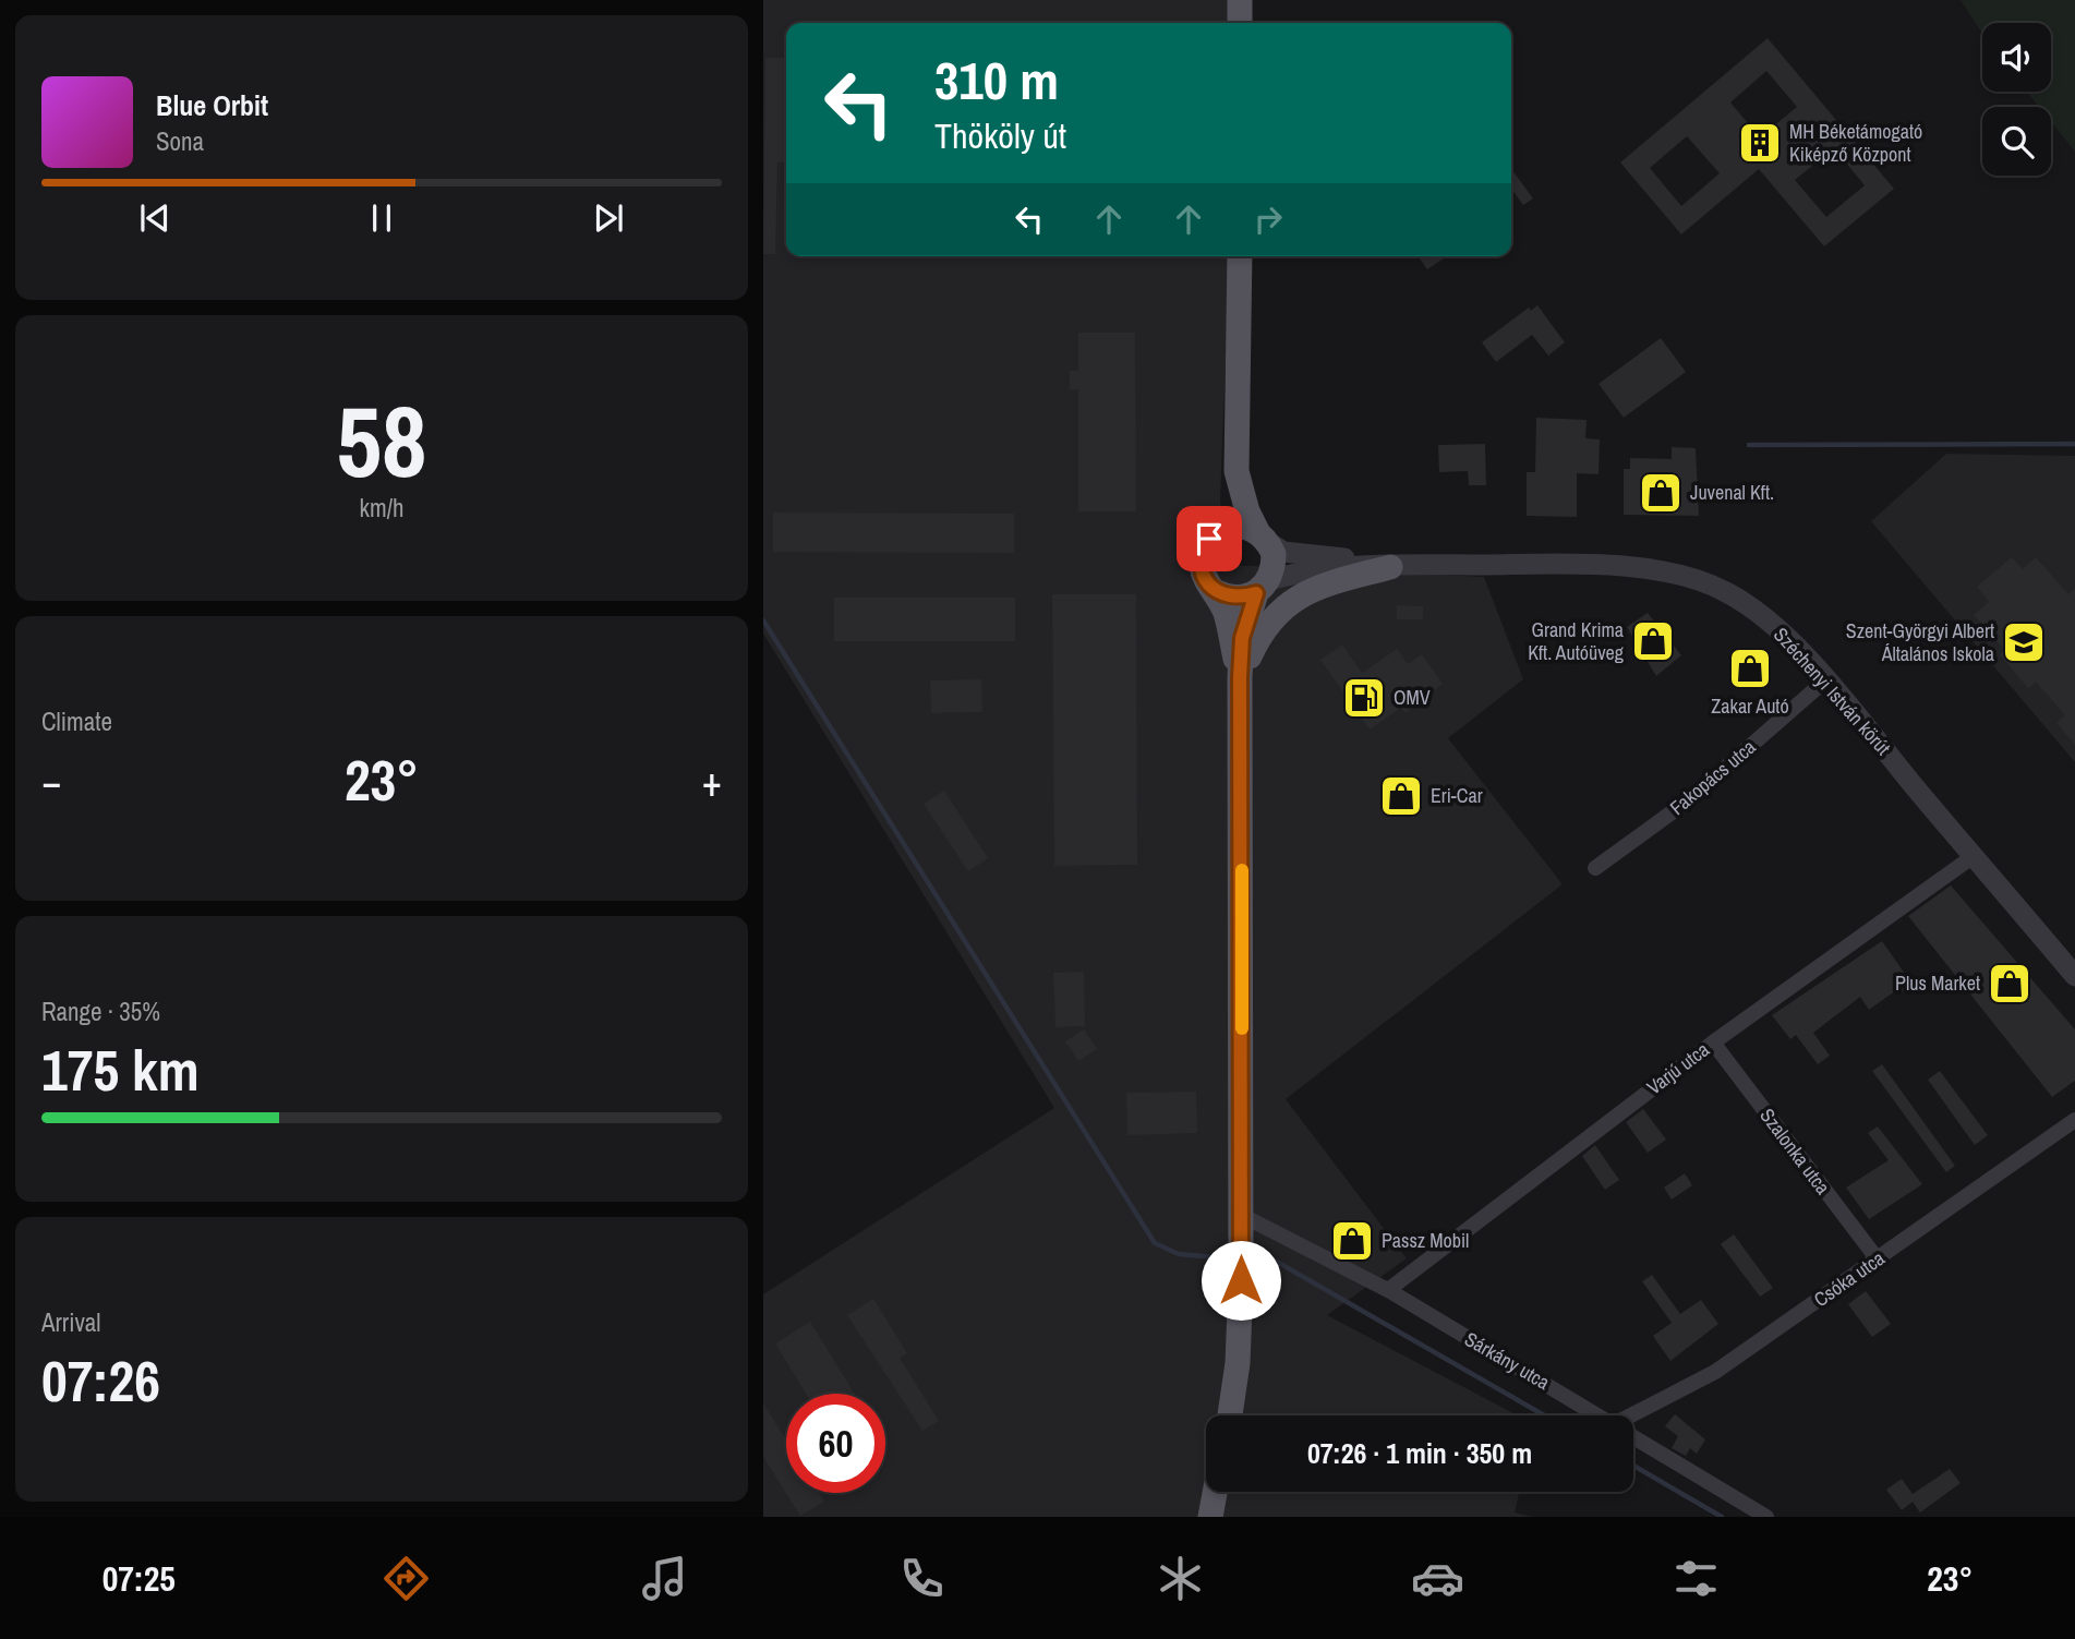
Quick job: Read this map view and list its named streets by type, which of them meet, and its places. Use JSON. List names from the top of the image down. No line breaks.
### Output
{"streets":{"street":["Széchenyi István körút","Fakopács utca","Varjú utca","Szalonka utca","Csóka utca","Sárkány utca"]},"crossings":[["Széchenyi István körút","Fakopács utca"],["Széchenyi István körút","Varjú utca"],["Varjú utca","Szalonka utca"],["Varjú utca","Sárkány utca"],["Szalonka utca","Csóka utca"]],"places":{"building":["MH Béketámogató Kiképző Központ"],"shop":["Juvenal Kft.","Grand Krima Kft. Autóüveg","Zakar Autó","Eri-Car","Plus Market","Passz Mobil"],"school or university":["Szent-Györgyi Albert Általános Iskola"],"fuel station":["OMV"]},"page":{"turn":["310 m","Thököly út"],"song":["Blue Orbit","Sona"],"tile":[["58","km/h"],"Climate",["Range · 35%","175 km"],["Arrival","07:26"]],"heat":["−","23°","+"],"limit":"60","trip":"07:26 · 1 min · 350 m","tabs":["07:25","23°"]}}
